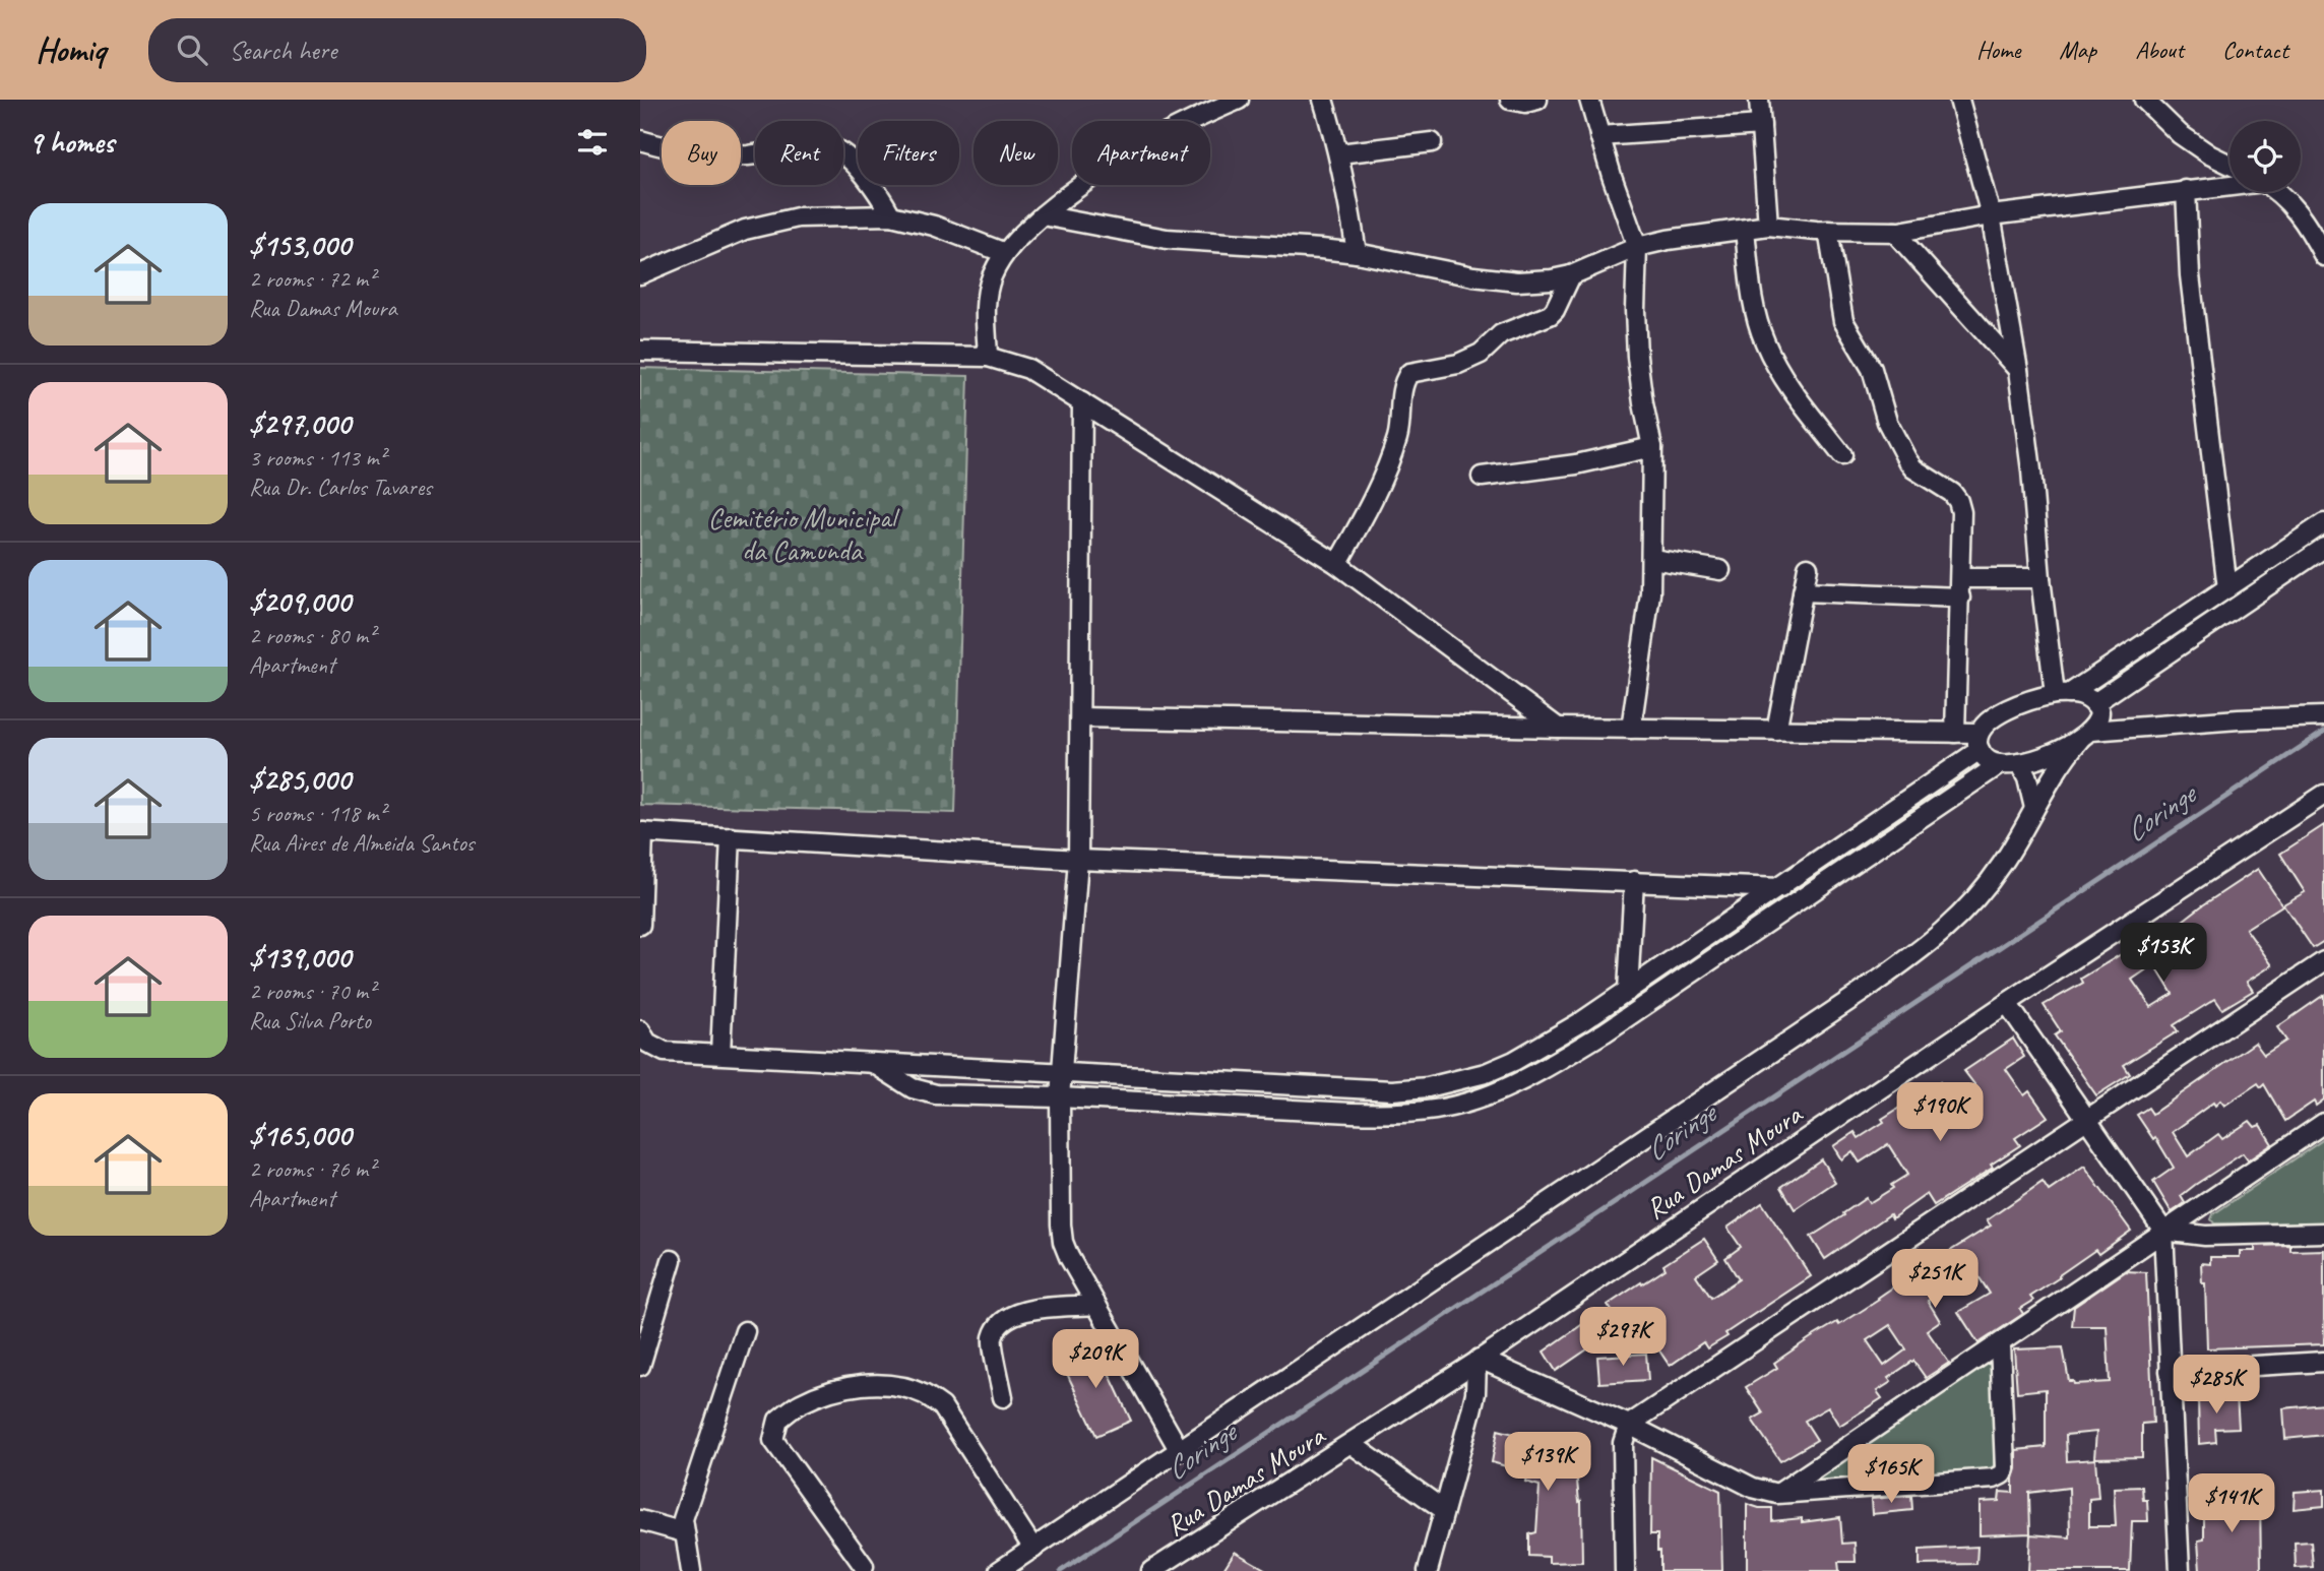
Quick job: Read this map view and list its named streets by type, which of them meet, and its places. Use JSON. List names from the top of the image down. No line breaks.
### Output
{"streets":{"street":["Rua Damas Moura"]},"water":["Coringe"],"parks":["Cemitério Municipal da Camunda"],"page":{"header":"Homiq","search":"Search here","nav":["Home","Map","About","Contact"],"heading":"9 homes","chip":["Buy","Rent","Filters","New","Apartment"],"list":[{"name":"$153,000","note":"2 rooms · 72 m² · Rua Damas Moura"},{"name":"$297,000","note":"3 rooms · 113 m² · Rua Dr. Carlos Tavares"},{"name":"$209,000","note":"2 rooms · 80 m² · Apartment"},{"name":"$285,000","note":"5 rooms · 118 m² · Rua Aires de Almeida Santos"},{"name":"$139,000","note":"2 rooms · 70 m² · Rua Silva Porto"},{"name":"$165,000","note":"2 rooms · 76 m² · Apartment"}],"price":["$153K","$190K","$251K","$297K","$209K","$285K","$139K","$165K","$141K"]}}
